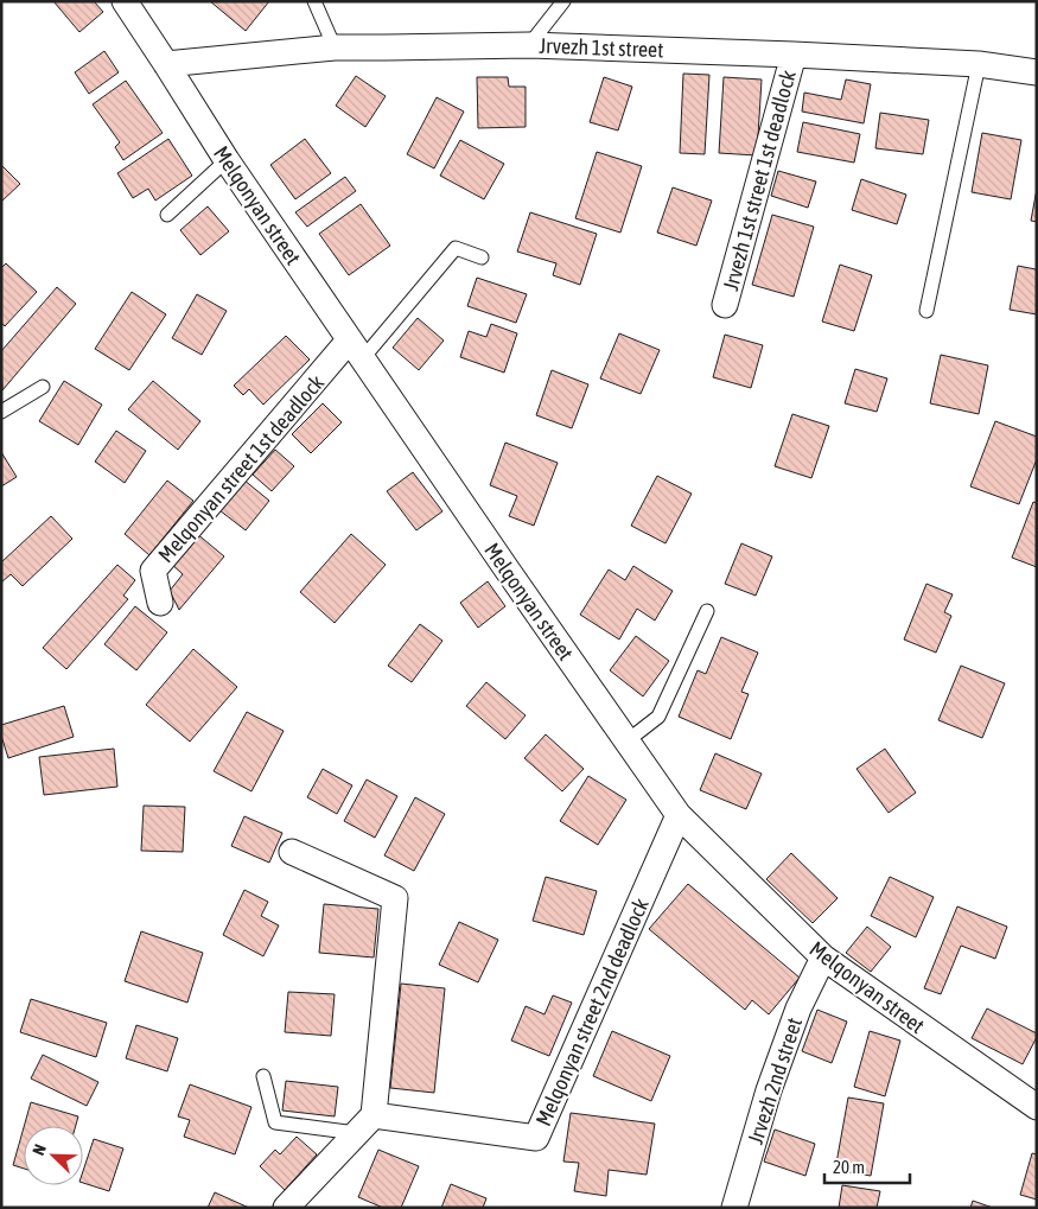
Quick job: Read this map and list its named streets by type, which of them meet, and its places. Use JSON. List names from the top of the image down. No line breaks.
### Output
{"streets":{"street":["Jrvezh 1st street","Jrvezh 1st street 1st deadlock","Melqonyan street","Melqonyan street 1st deadlock","Melqonyan street 2nd deadlock","Jrvezh 2nd street"]},"crossings":[["Jrvezh 1st street","Jrvezh 1st street 1st deadlock"],["Jrvezh 1st street","Melqonyan street"],["Melqonyan street","Melqonyan street 1st deadlock"],["Melqonyan street","Melqonyan street 2nd deadlock"],["Melqonyan street","Jrvezh 2nd street"]],"scale_bar":"20 m","north":"top left"}
